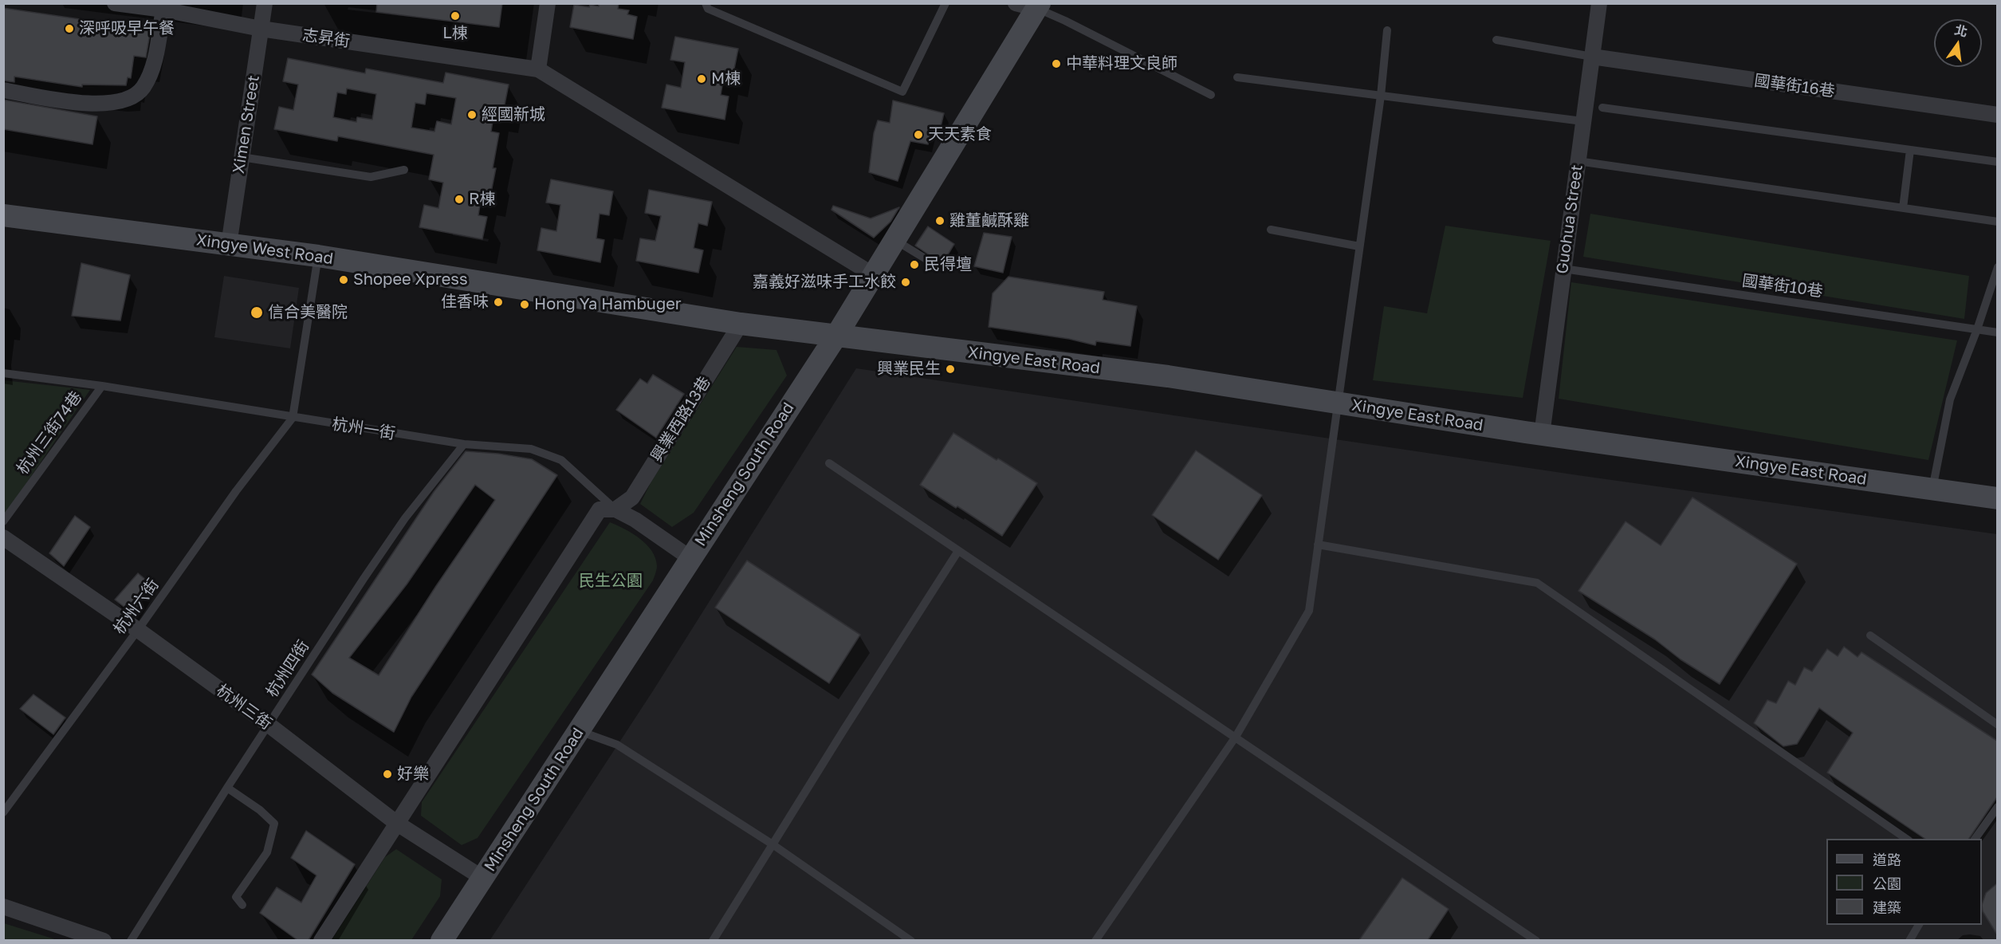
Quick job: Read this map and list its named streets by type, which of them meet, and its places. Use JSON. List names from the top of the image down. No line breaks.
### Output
{"streets":{"street":["志昇街","國華街16巷","Ximen Street","Guohua Street","Xingye West Road","Xingye East Road","興業西路13巷","杭州一街","Minsheng South Road","杭州三街"],"lane":["國華街10巷","杭州三街74巷","杭州六街","杭州四街"]},"crossings":[["志昇街","Ximen Street"],["國華街16巷","Guohua Street"],["Ximen Street","Xingye West Road"],["Guohua Street","國華街10巷"],["Guohua Street","Xingye East Road"],["Xingye West Road","Xingye East Road"],["Xingye West Road","興業西路13巷"],["Xingye West Road","Minsheng South Road"],["Xingye East Road","Minsheng South Road"],["興業西路13巷","杭州一街"],["杭州一街","杭州三街74巷"],["杭州一街","Minsheng South Road"],["杭州一街","杭州六街"],["杭州一街","杭州四街"],["Minsheng South Road","杭州三街"],["杭州六街","杭州三街"],["杭州四街","杭州三街"]],"parks":["民生公園"],"places":["L棟","深呼吸早午餐","中華料理文良師","M棟","經國新城","天天素食","R棟","雞董鹹酥雞","民得壇","Shopee Xpress","嘉義好滋味手工水餃","佳香味","Hong Ya Hambuger","信合美醫院","興業民生","好樂"],"legend":["道路","公園","建築"],"north":"top"}
